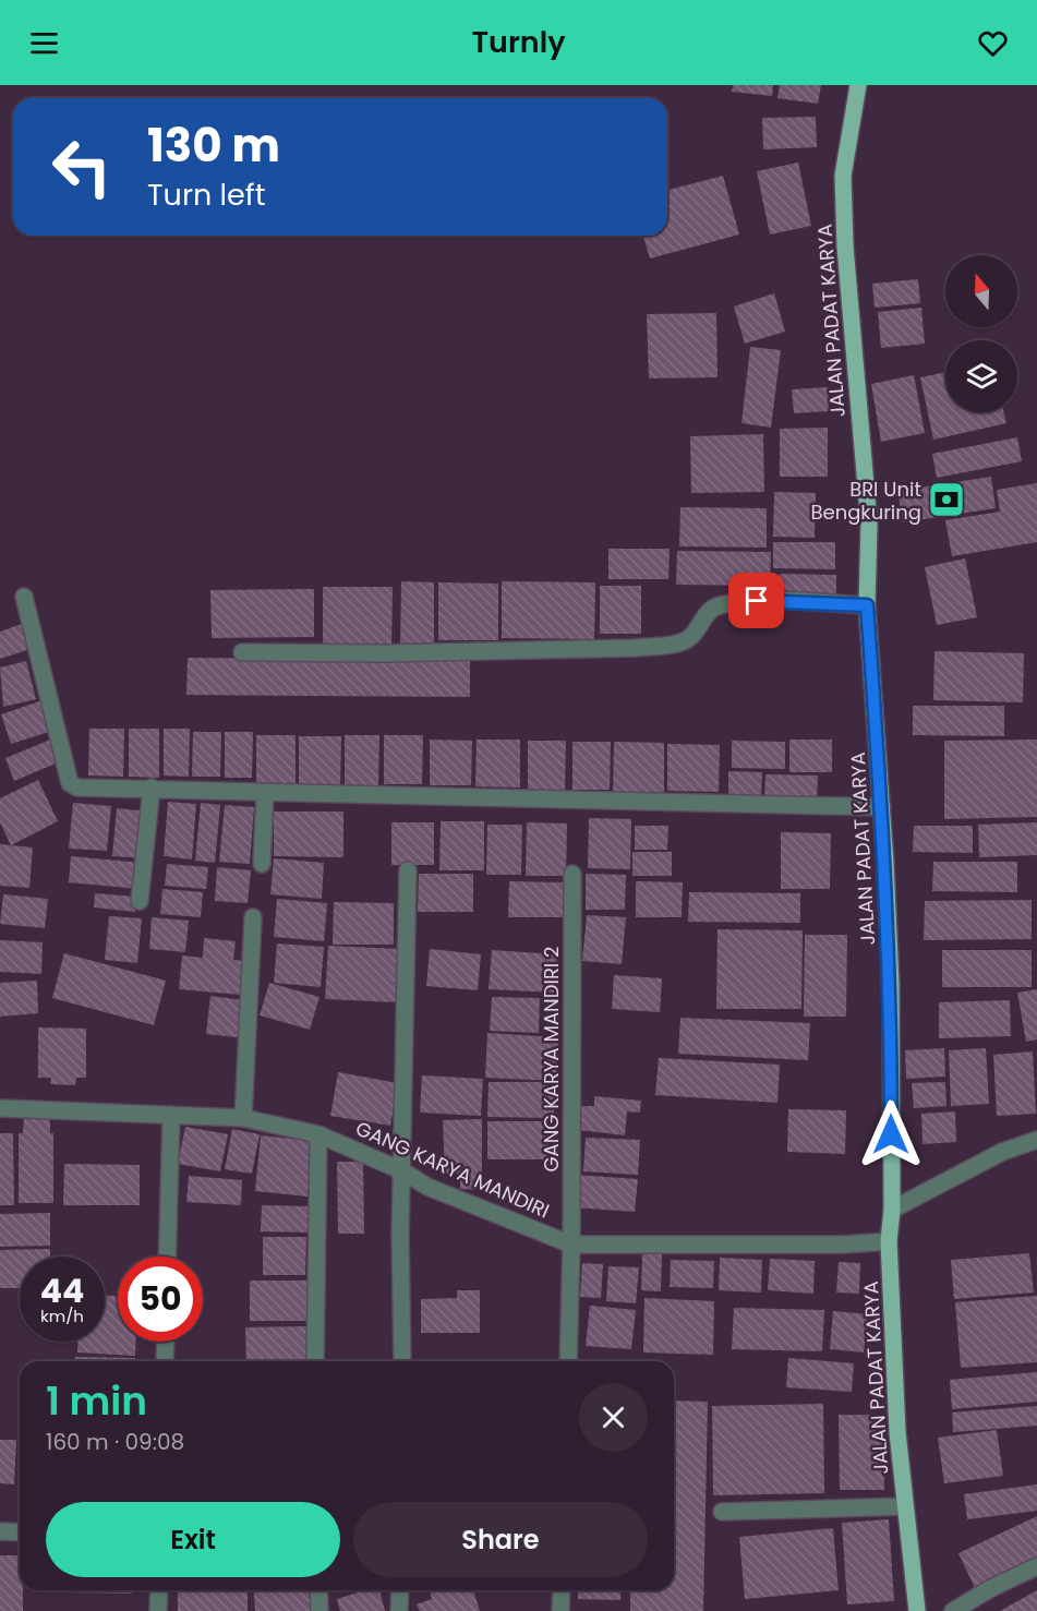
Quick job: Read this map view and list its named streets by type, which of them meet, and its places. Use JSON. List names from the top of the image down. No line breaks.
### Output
{"streets":{"main road":["JALAN PADAT KARYA"],"street":["GANG KARYA MANDIRI 2","GANG KARYA MANDIRI"]},"crossings":[["JALAN PADAT KARYA","GANG KARYA MANDIRI"],["GANG KARYA MANDIRI 2","GANG KARYA MANDIRI"]],"places":{"bank":["BRI Unit Bengkuring"]},"north":"top","page":{"header":"Turnly","turn":["130 m","Turn left"],"speed":"44 km/h","limit":"50","heading":["1 min","160 m · 09:08"],"buttons":["Exit","Share"]}}
